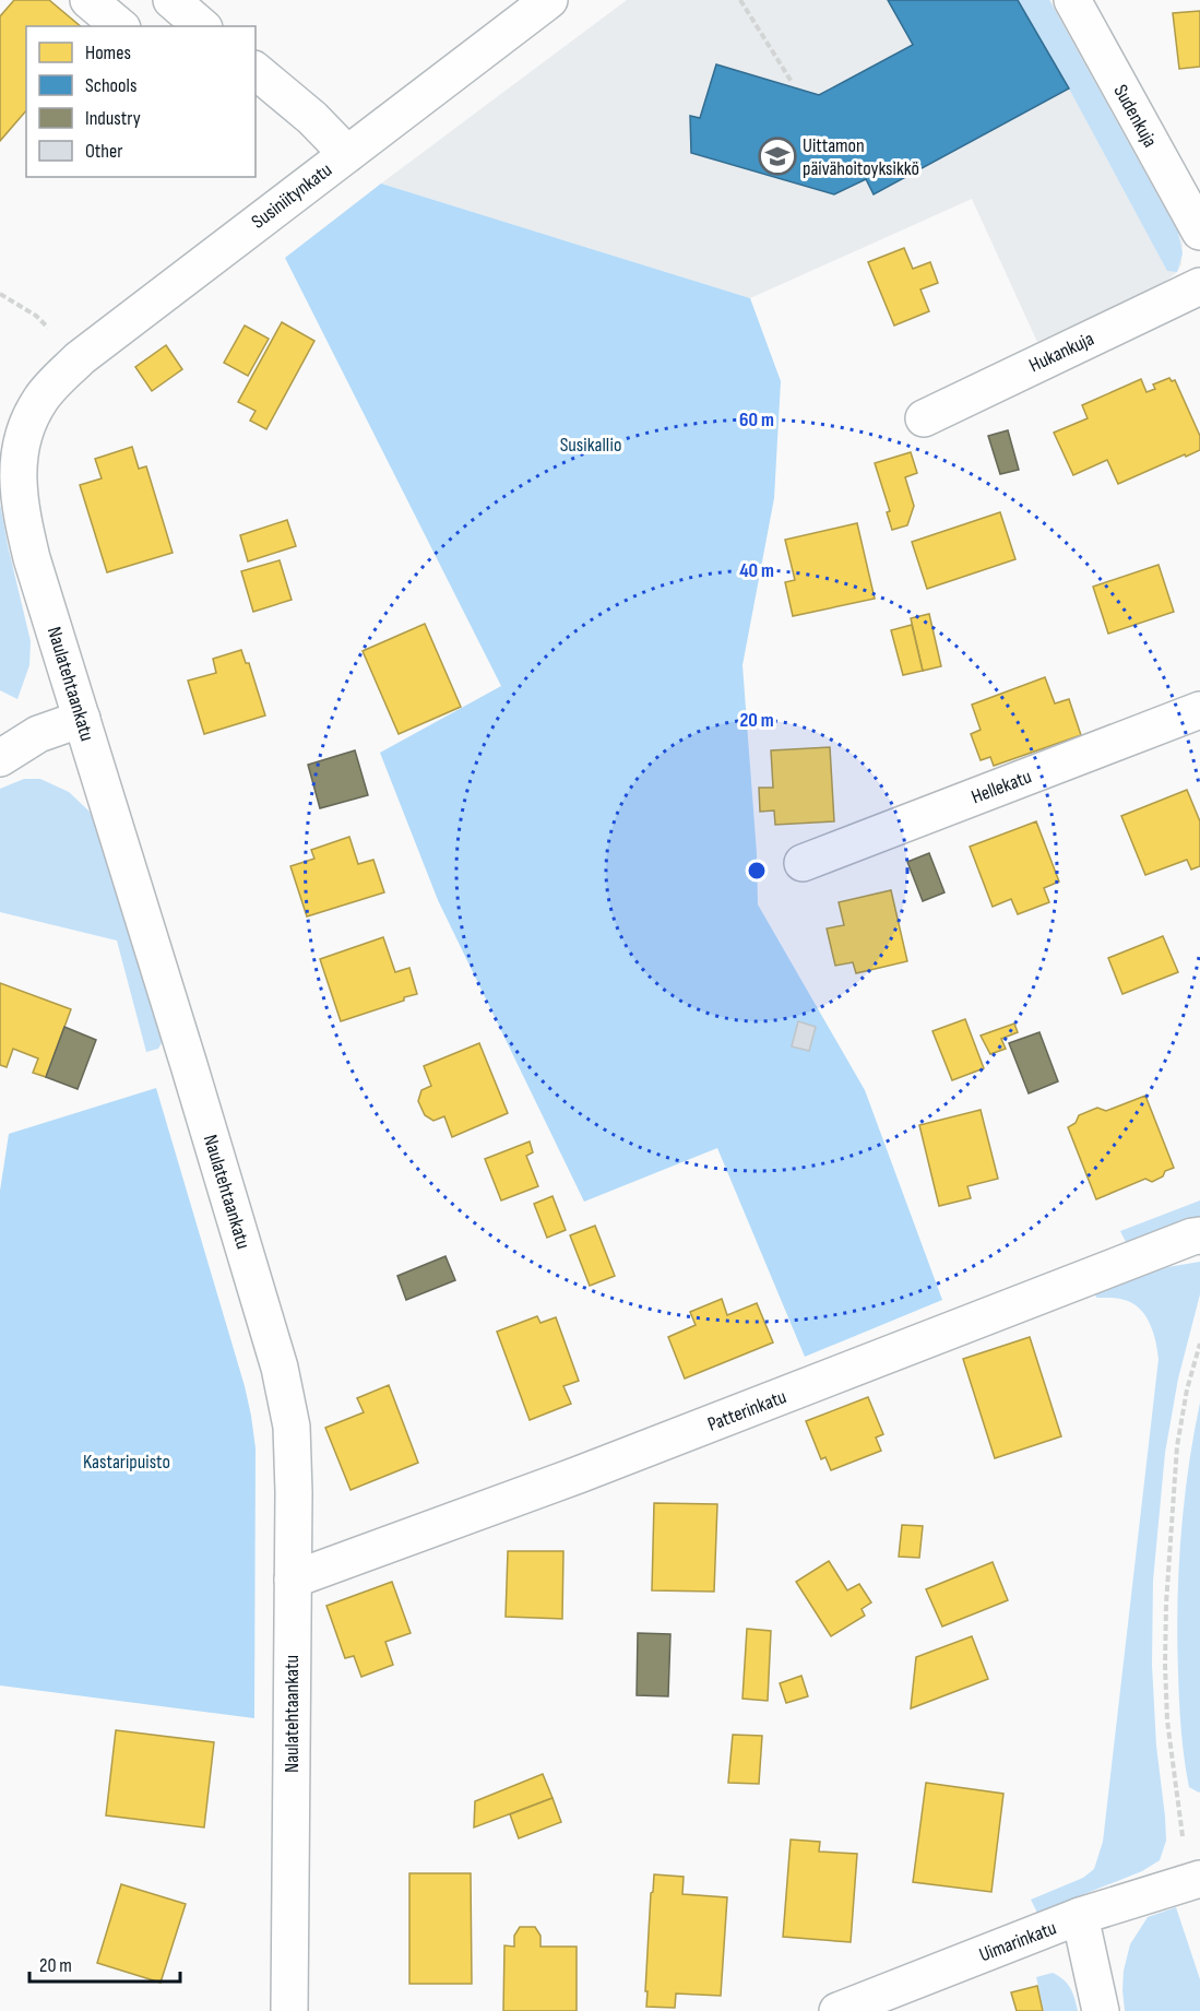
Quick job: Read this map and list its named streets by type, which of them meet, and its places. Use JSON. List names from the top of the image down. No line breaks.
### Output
{"streets":{"street":["Sudenkuja","Susiniitynkatu","Hukankuja","Naulatehtaankatu","Hellekatu","Patterinkatu","Uimarinkatu"]},"crossings":[["Susiniitynkatu","Naulatehtaankatu"],["Naulatehtaankatu","Patterinkatu"]],"parks":["Susikallio","Kastaripuisto"],"places":{"school or university":["Uittamon päivähoitoyksikkö"]},"legend":["Homes","Schools","Industry","Other"],"scale_bar":"20 m","rings":["60 m","40 m","20 m"]}
